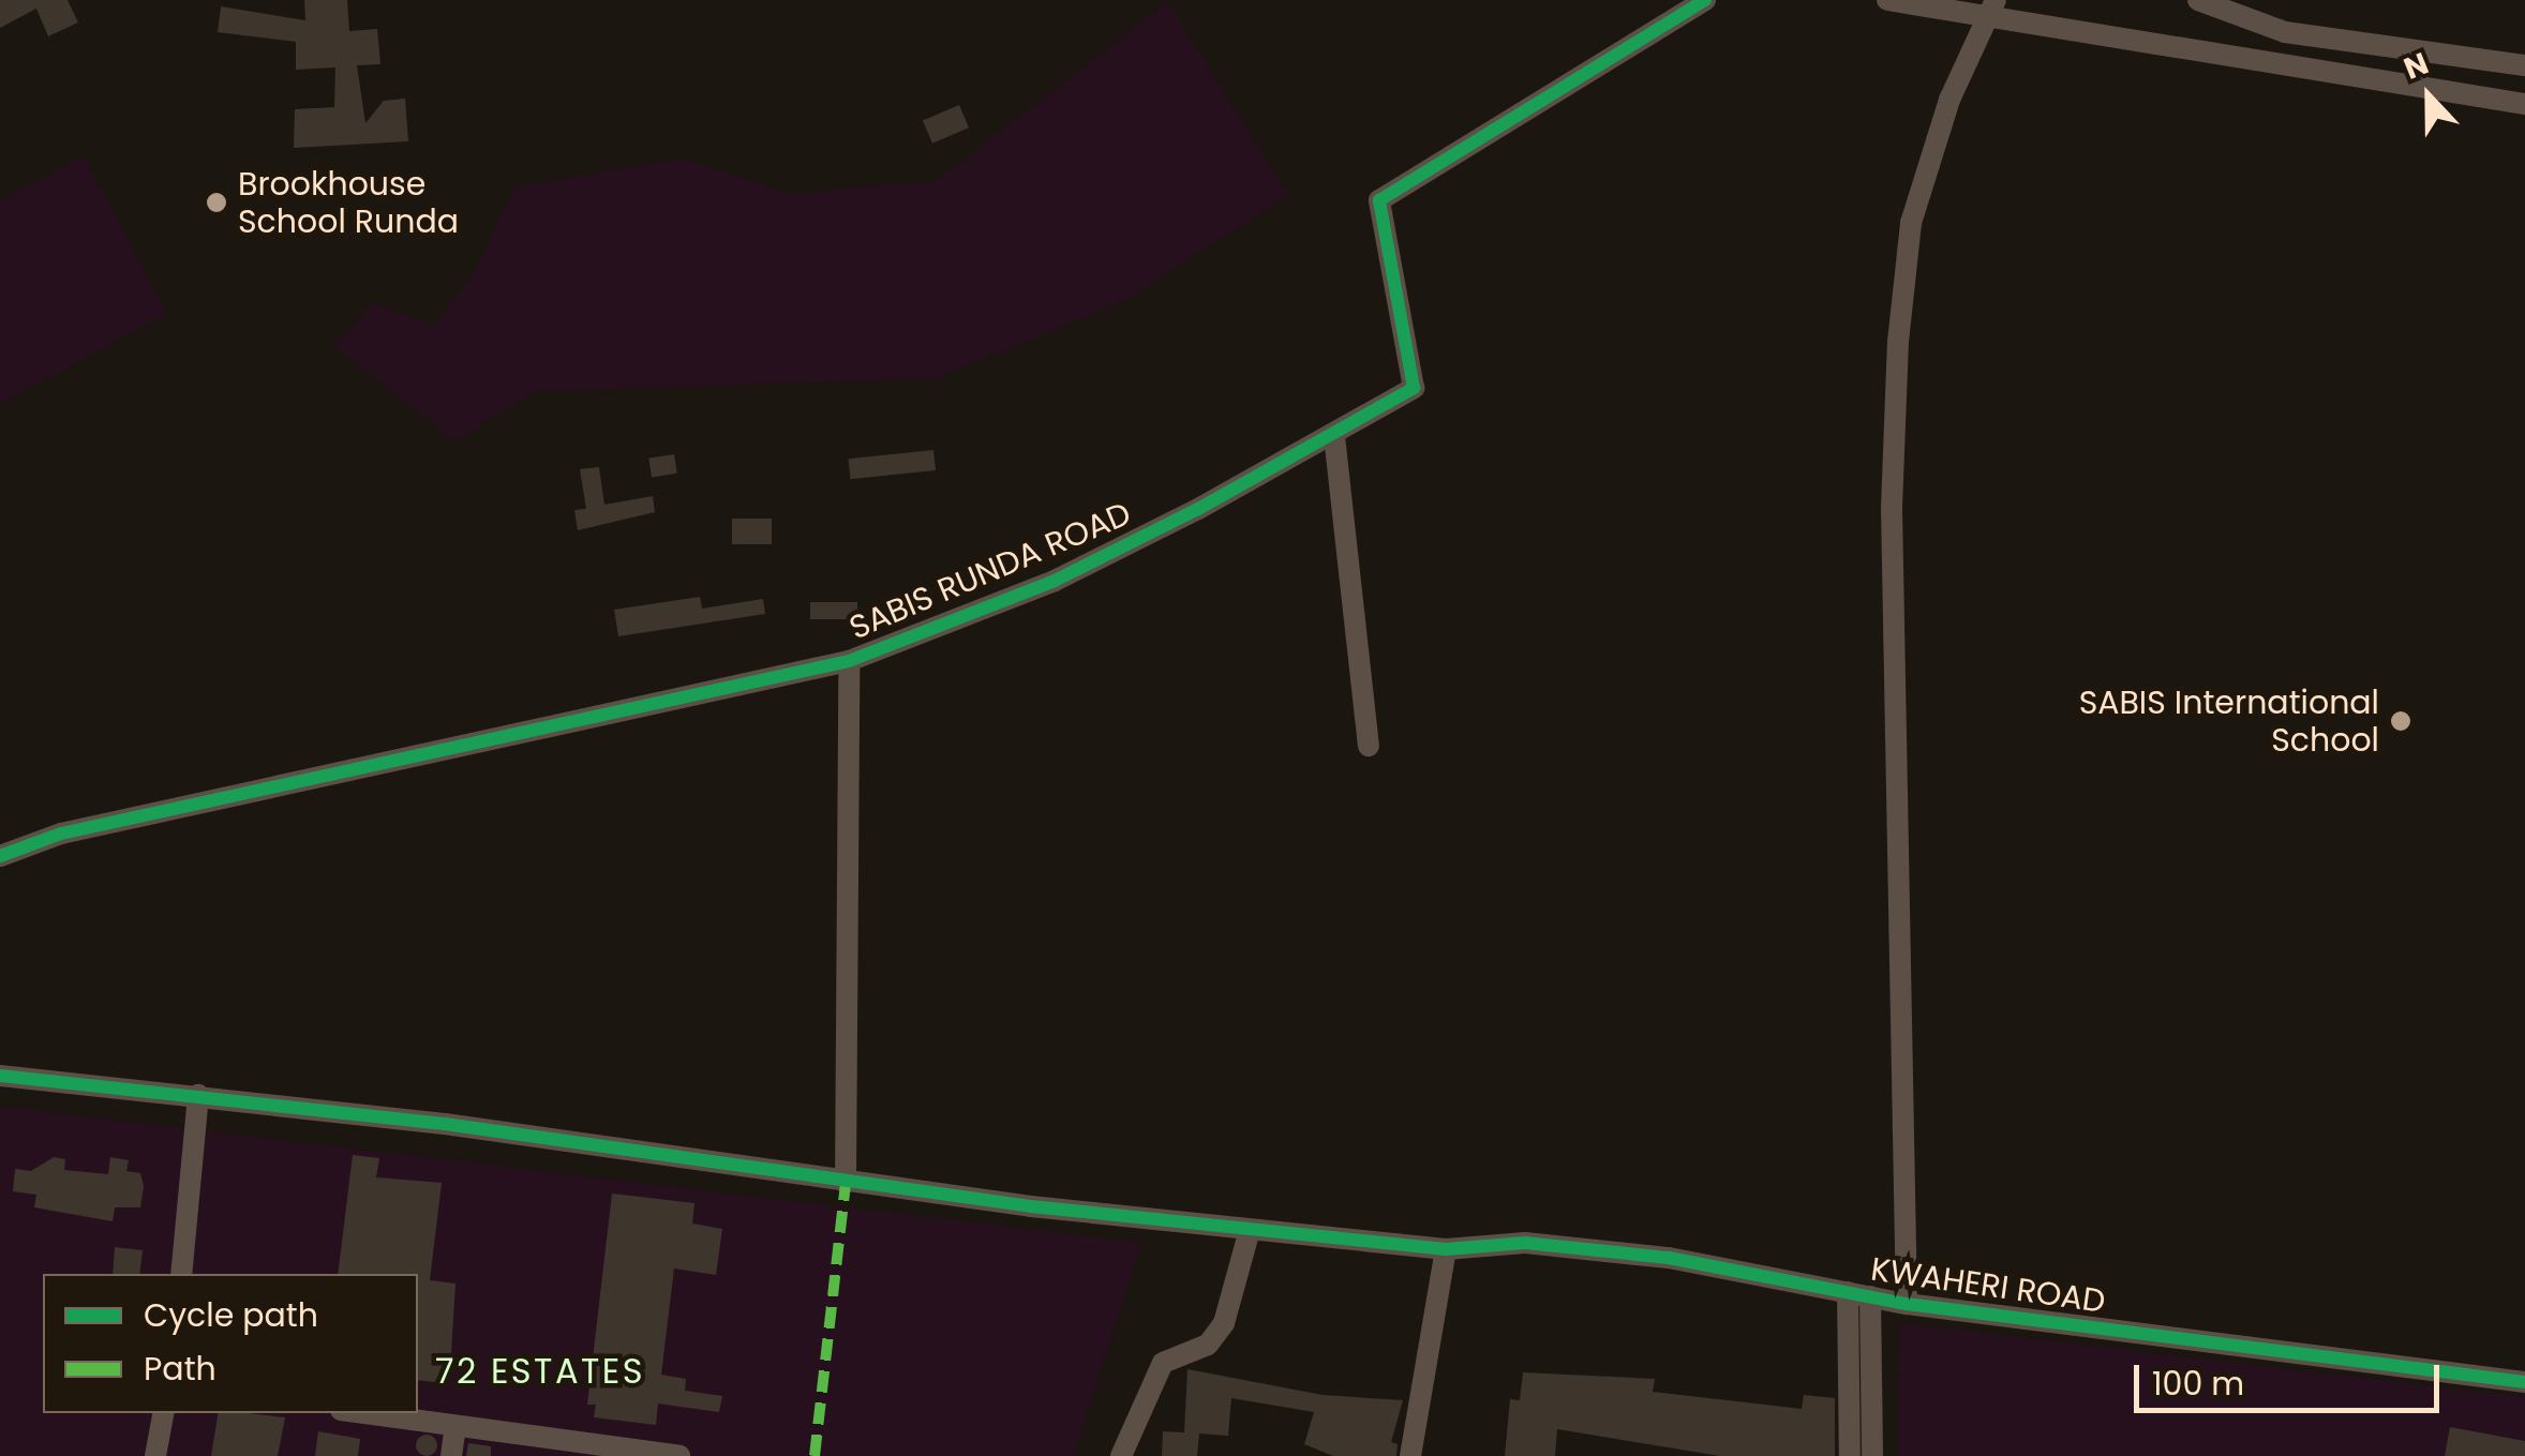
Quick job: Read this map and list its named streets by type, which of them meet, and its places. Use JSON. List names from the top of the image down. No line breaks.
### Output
{"streets":{"street":["SABIS RUNDA ROAD","KWAHERI ROAD"]},"districts":["72 ESTATES"],"places":["Brookhouse School Runda","SABIS International School"],"legend":["Cycle path","Path"],"scale_bar":"100 m","north":"top"}
